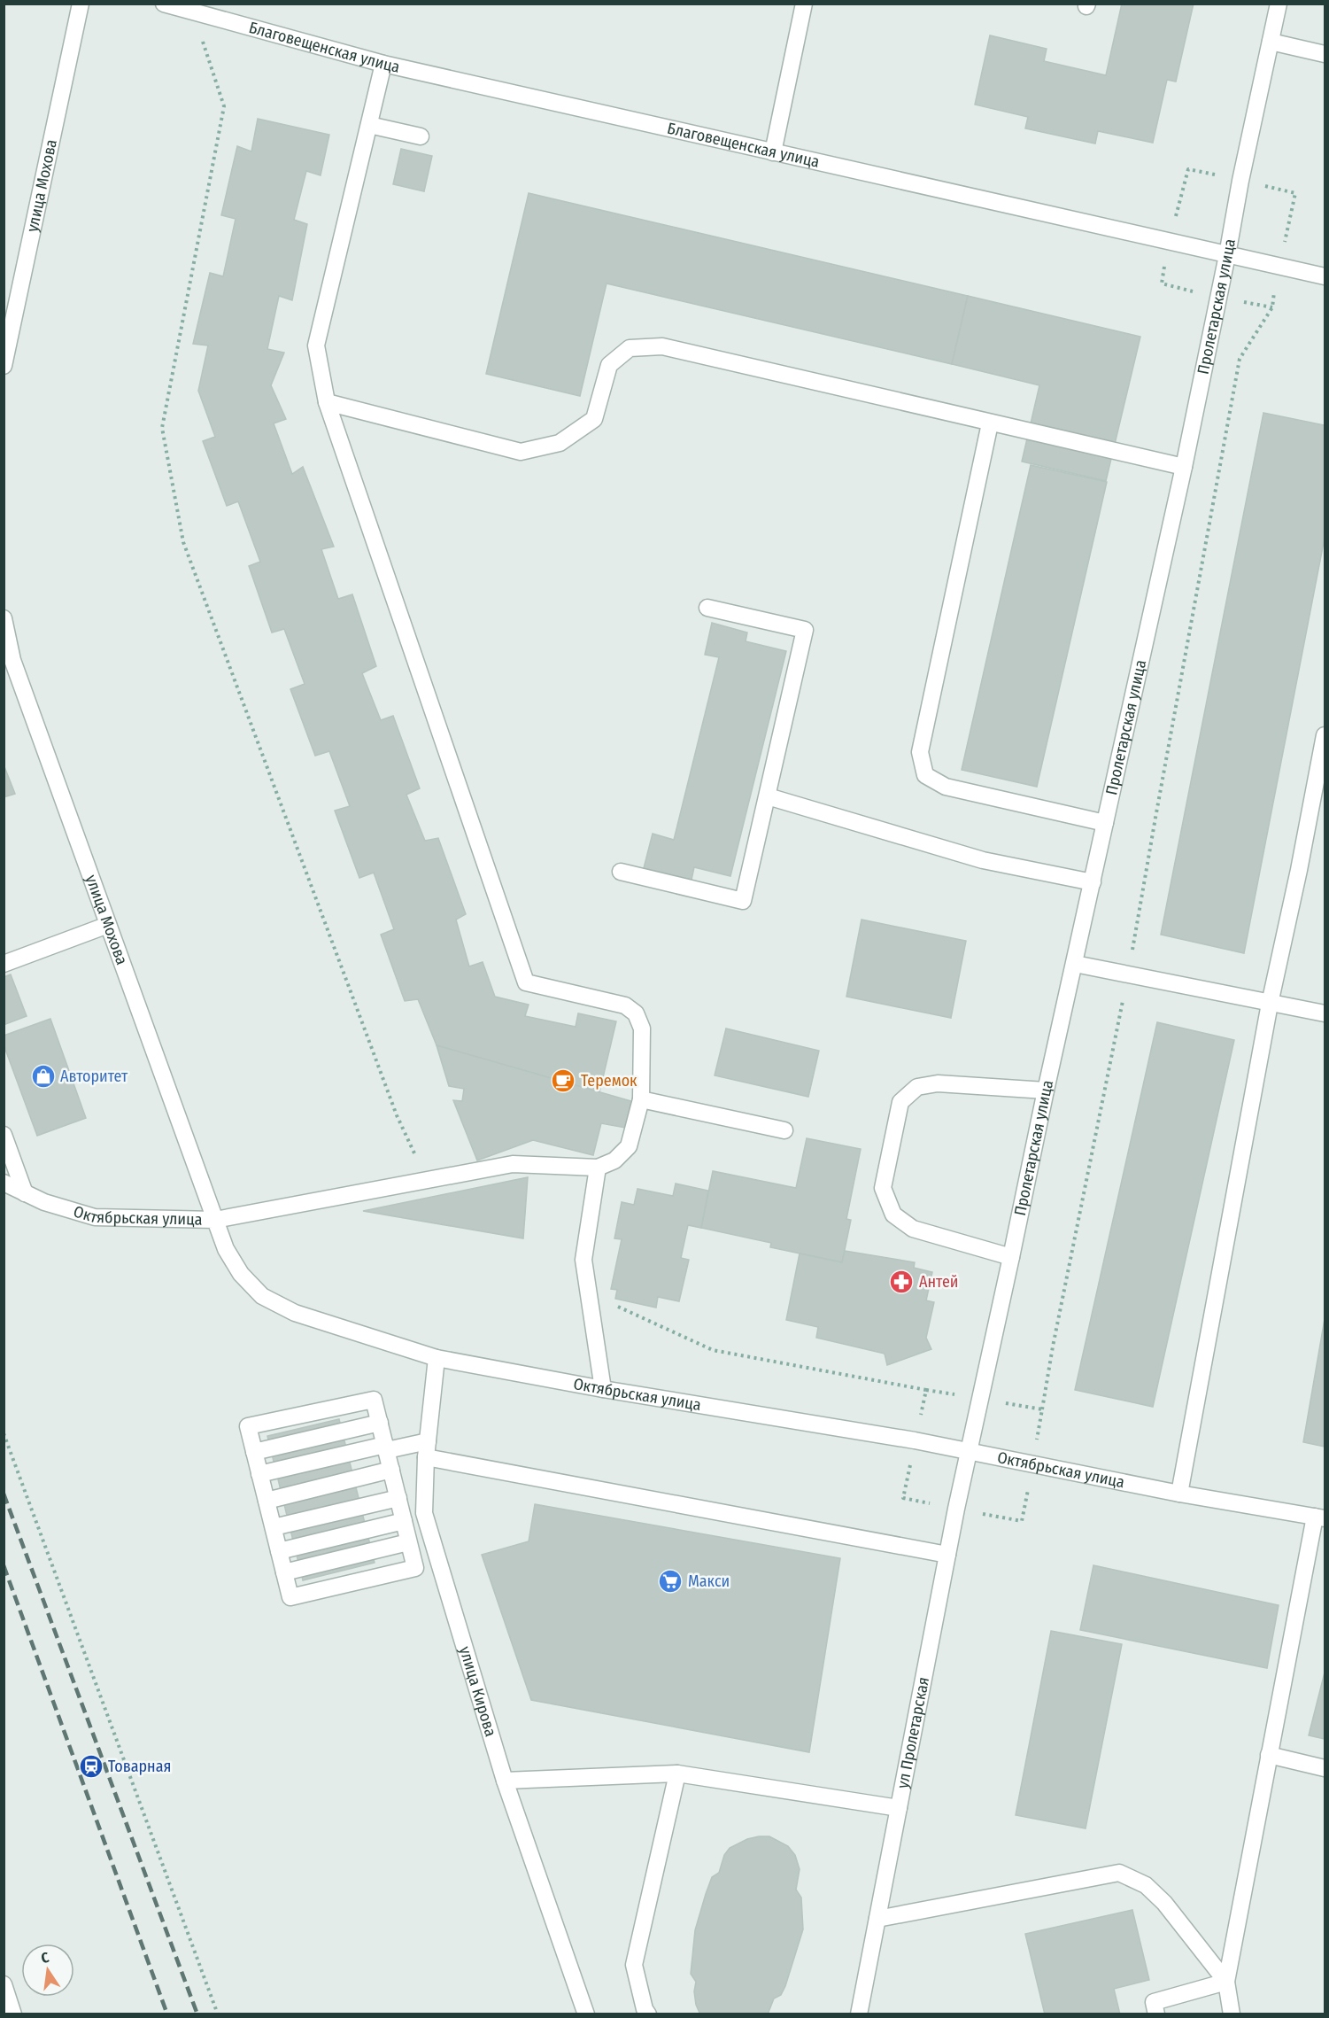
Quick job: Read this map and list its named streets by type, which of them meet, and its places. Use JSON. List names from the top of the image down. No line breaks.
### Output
{"streets":{"street":["Благовещенская улица","улица Мохова","Пролетарская улица","Октябрьская улица","улица Кирова","ул Пролетарская"]},"crossings":[["Благовещенская улица","Пролетарская улица"],["улица Мохова","Октябрьская улица"],["Пролетарская улица","Октябрьская улица"],["Пролетарская улица","ул Пролетарская"],["Октябрьская улица","улица Кирова"],["Октябрьская улица","ул Пролетарская"]],"places":{"shop":["Авторитет"],"cafe":["Теремок"],"pharmacy":["Антей"],"supermarket":["Макси"],"station":["Товарная"]},"north":"top"}
